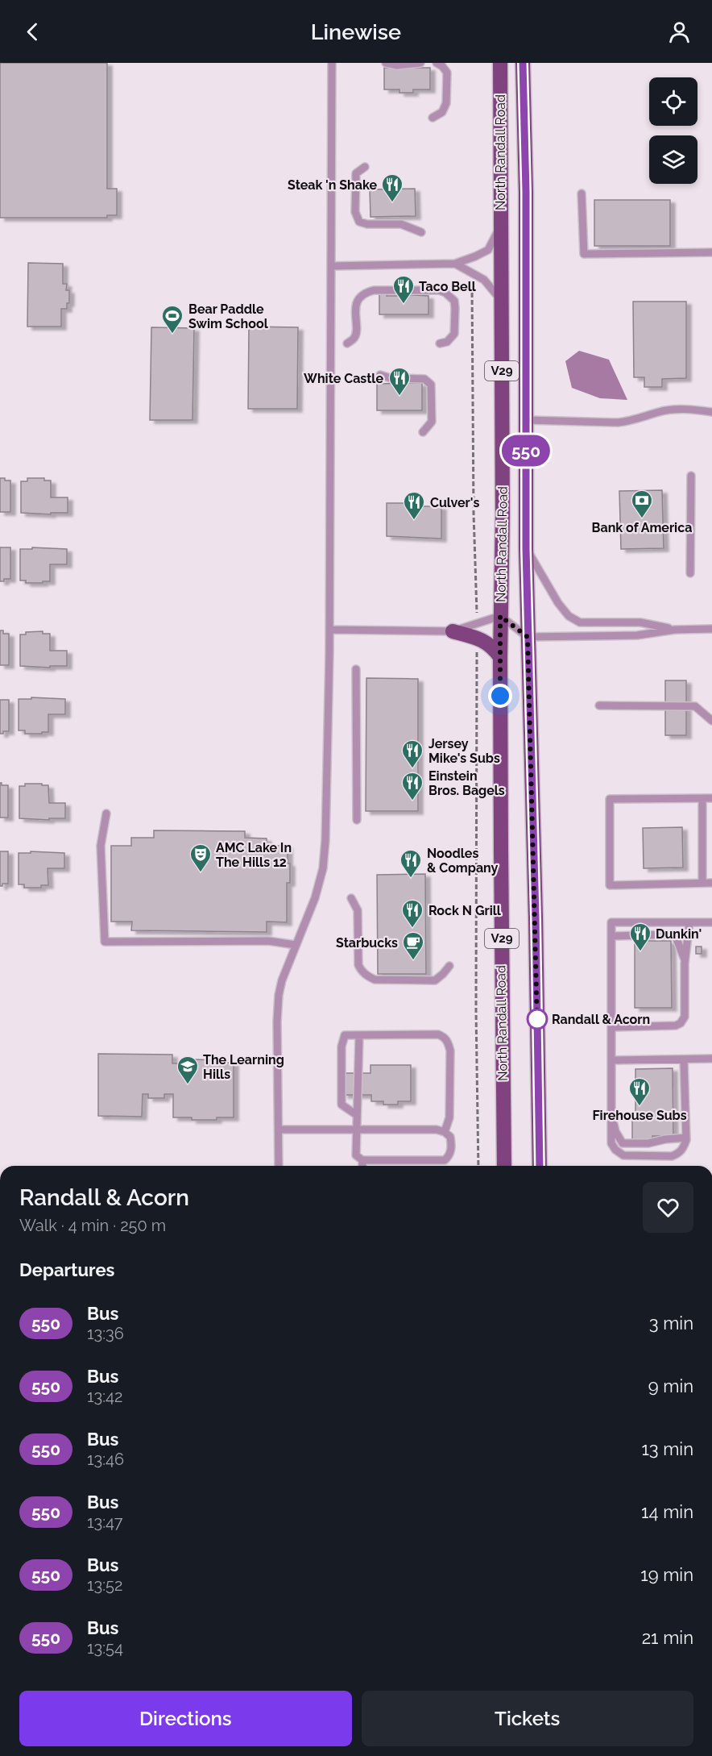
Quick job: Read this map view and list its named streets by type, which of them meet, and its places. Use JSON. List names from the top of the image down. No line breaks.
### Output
{"streets":{"main road":["North Randall Road","V29"]},"places":{"restaurant":["Steak 'n Shake","Taco Bell","White Castle","Culver's","Jersey Mike's Subs","Einstein Bros. Bagels","Noodles & Company","Rock N Grill","Dunkin'","Firehouse Subs"],"sports":["Bear Paddle Swim School"],"bank":["Bank of America"],"theatre":["AMC Lake In The Hills 12"],"cafe":["Starbucks"],"other":["Randall & Acorn"],"school or university":["The Learning Hills"]},"lines":["bus line 550"],"page":{"header":"Linewise","on_map":"550","heading":[["Randall & Acorn","Walk · 4 min · 250 m"],"Departures"],"list":[{"mark":"550","name":"Bus","note":"13:36","value":"3 min"},{"mark":"550","name":"Bus","note":"13:42","value":"9 min"},{"mark":"550","name":"Bus","note":"13:46","value":"13 min"},{"mark":"550","name":"Bus","note":"13:47","value":"14 min"},{"mark":"550","name":"Bus","note":"13:52","value":"19 min"},{"mark":"550","name":"Bus","note":"13:54","value":"21 min"}],"buttons":["Directions","Tickets"]}}
